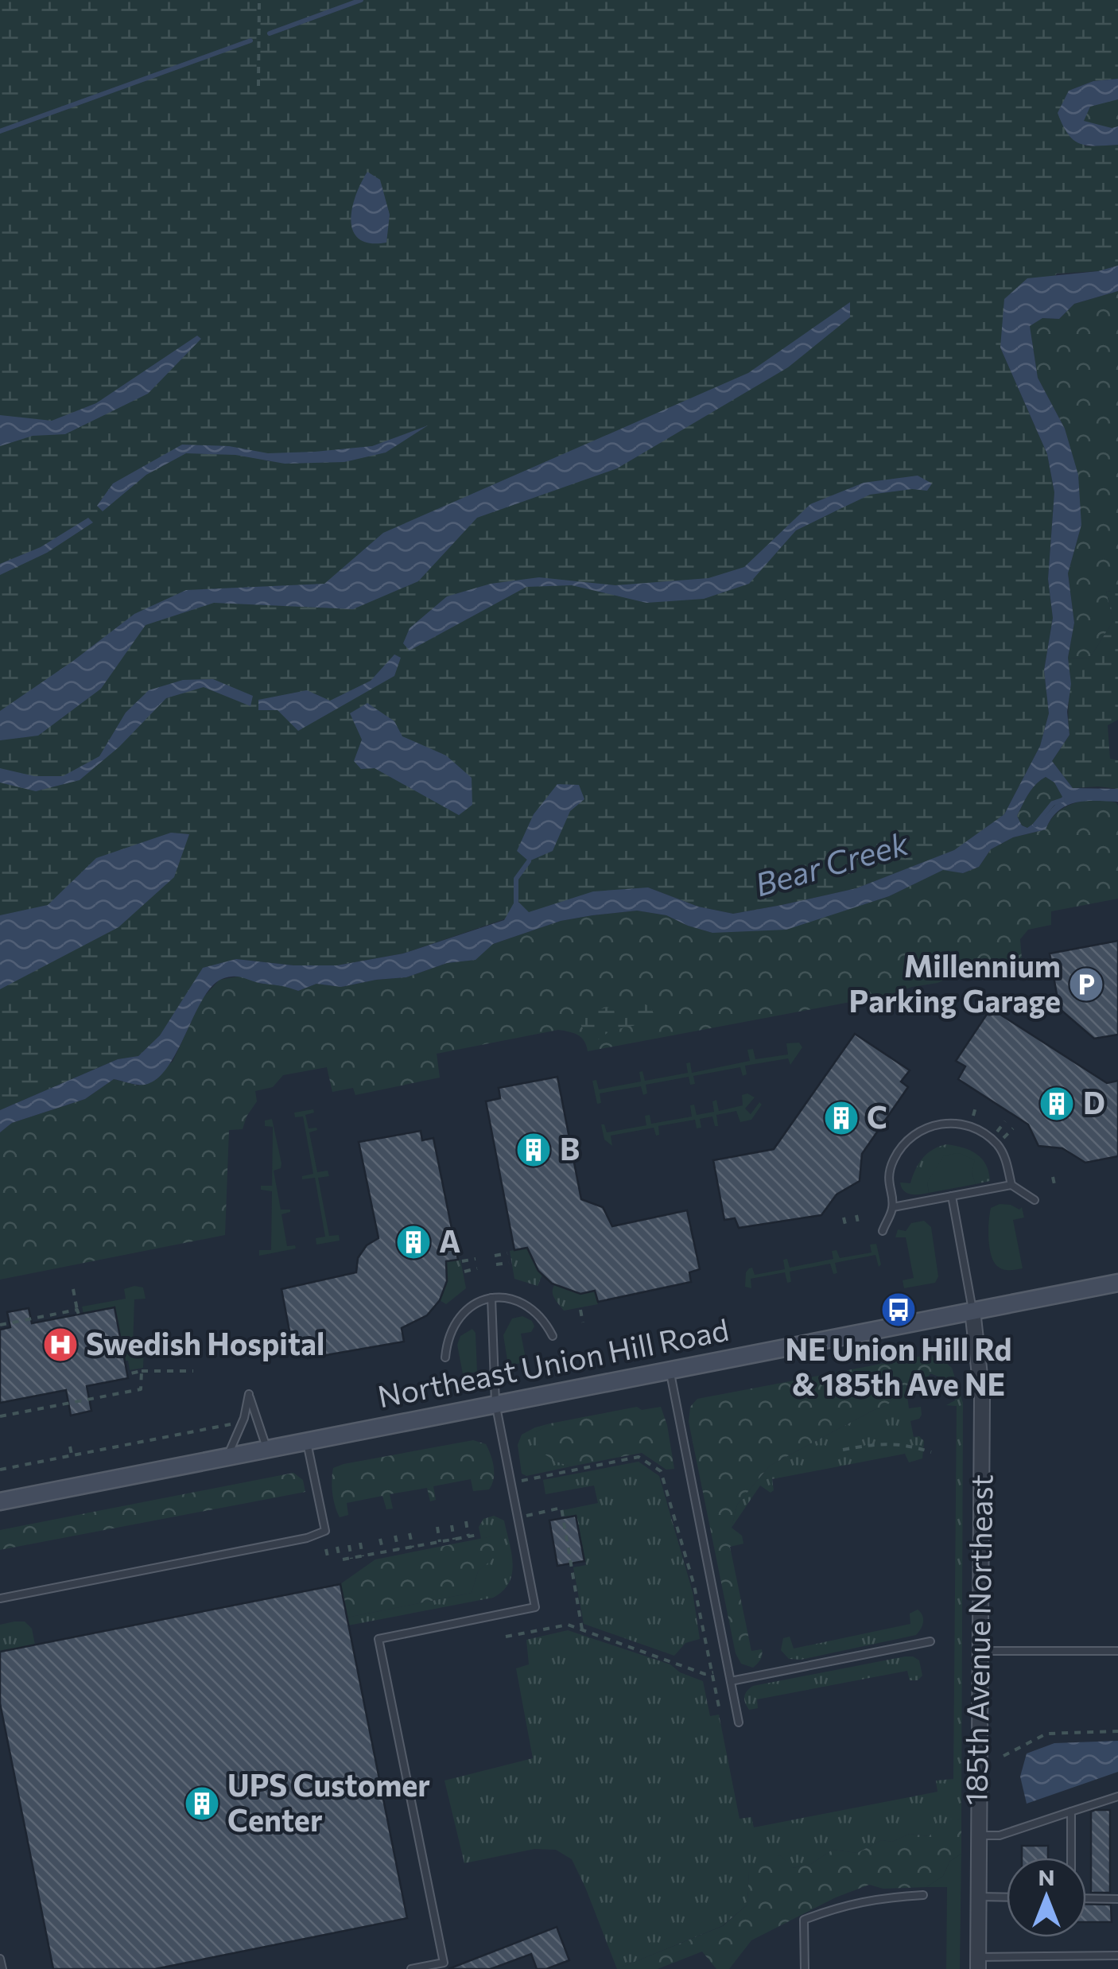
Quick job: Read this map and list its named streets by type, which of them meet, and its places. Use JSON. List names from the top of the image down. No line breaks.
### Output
{"streets":{"main road":["Northeast Union Hill Road"],"street":["185th Avenue Northeast"]},"crossings":[["Northeast Union Hill Road","185th Avenue Northeast"]],"water":["Bear Creek"],"places":{"parking":["Millennium Parking Garage"],"building":["D","C","B","A","UPS Customer Center"],"bus stop":["NE Union Hill Rd & 185th Ave NE"],"hospital":["Swedish Hospital"]},"north":"top"}
